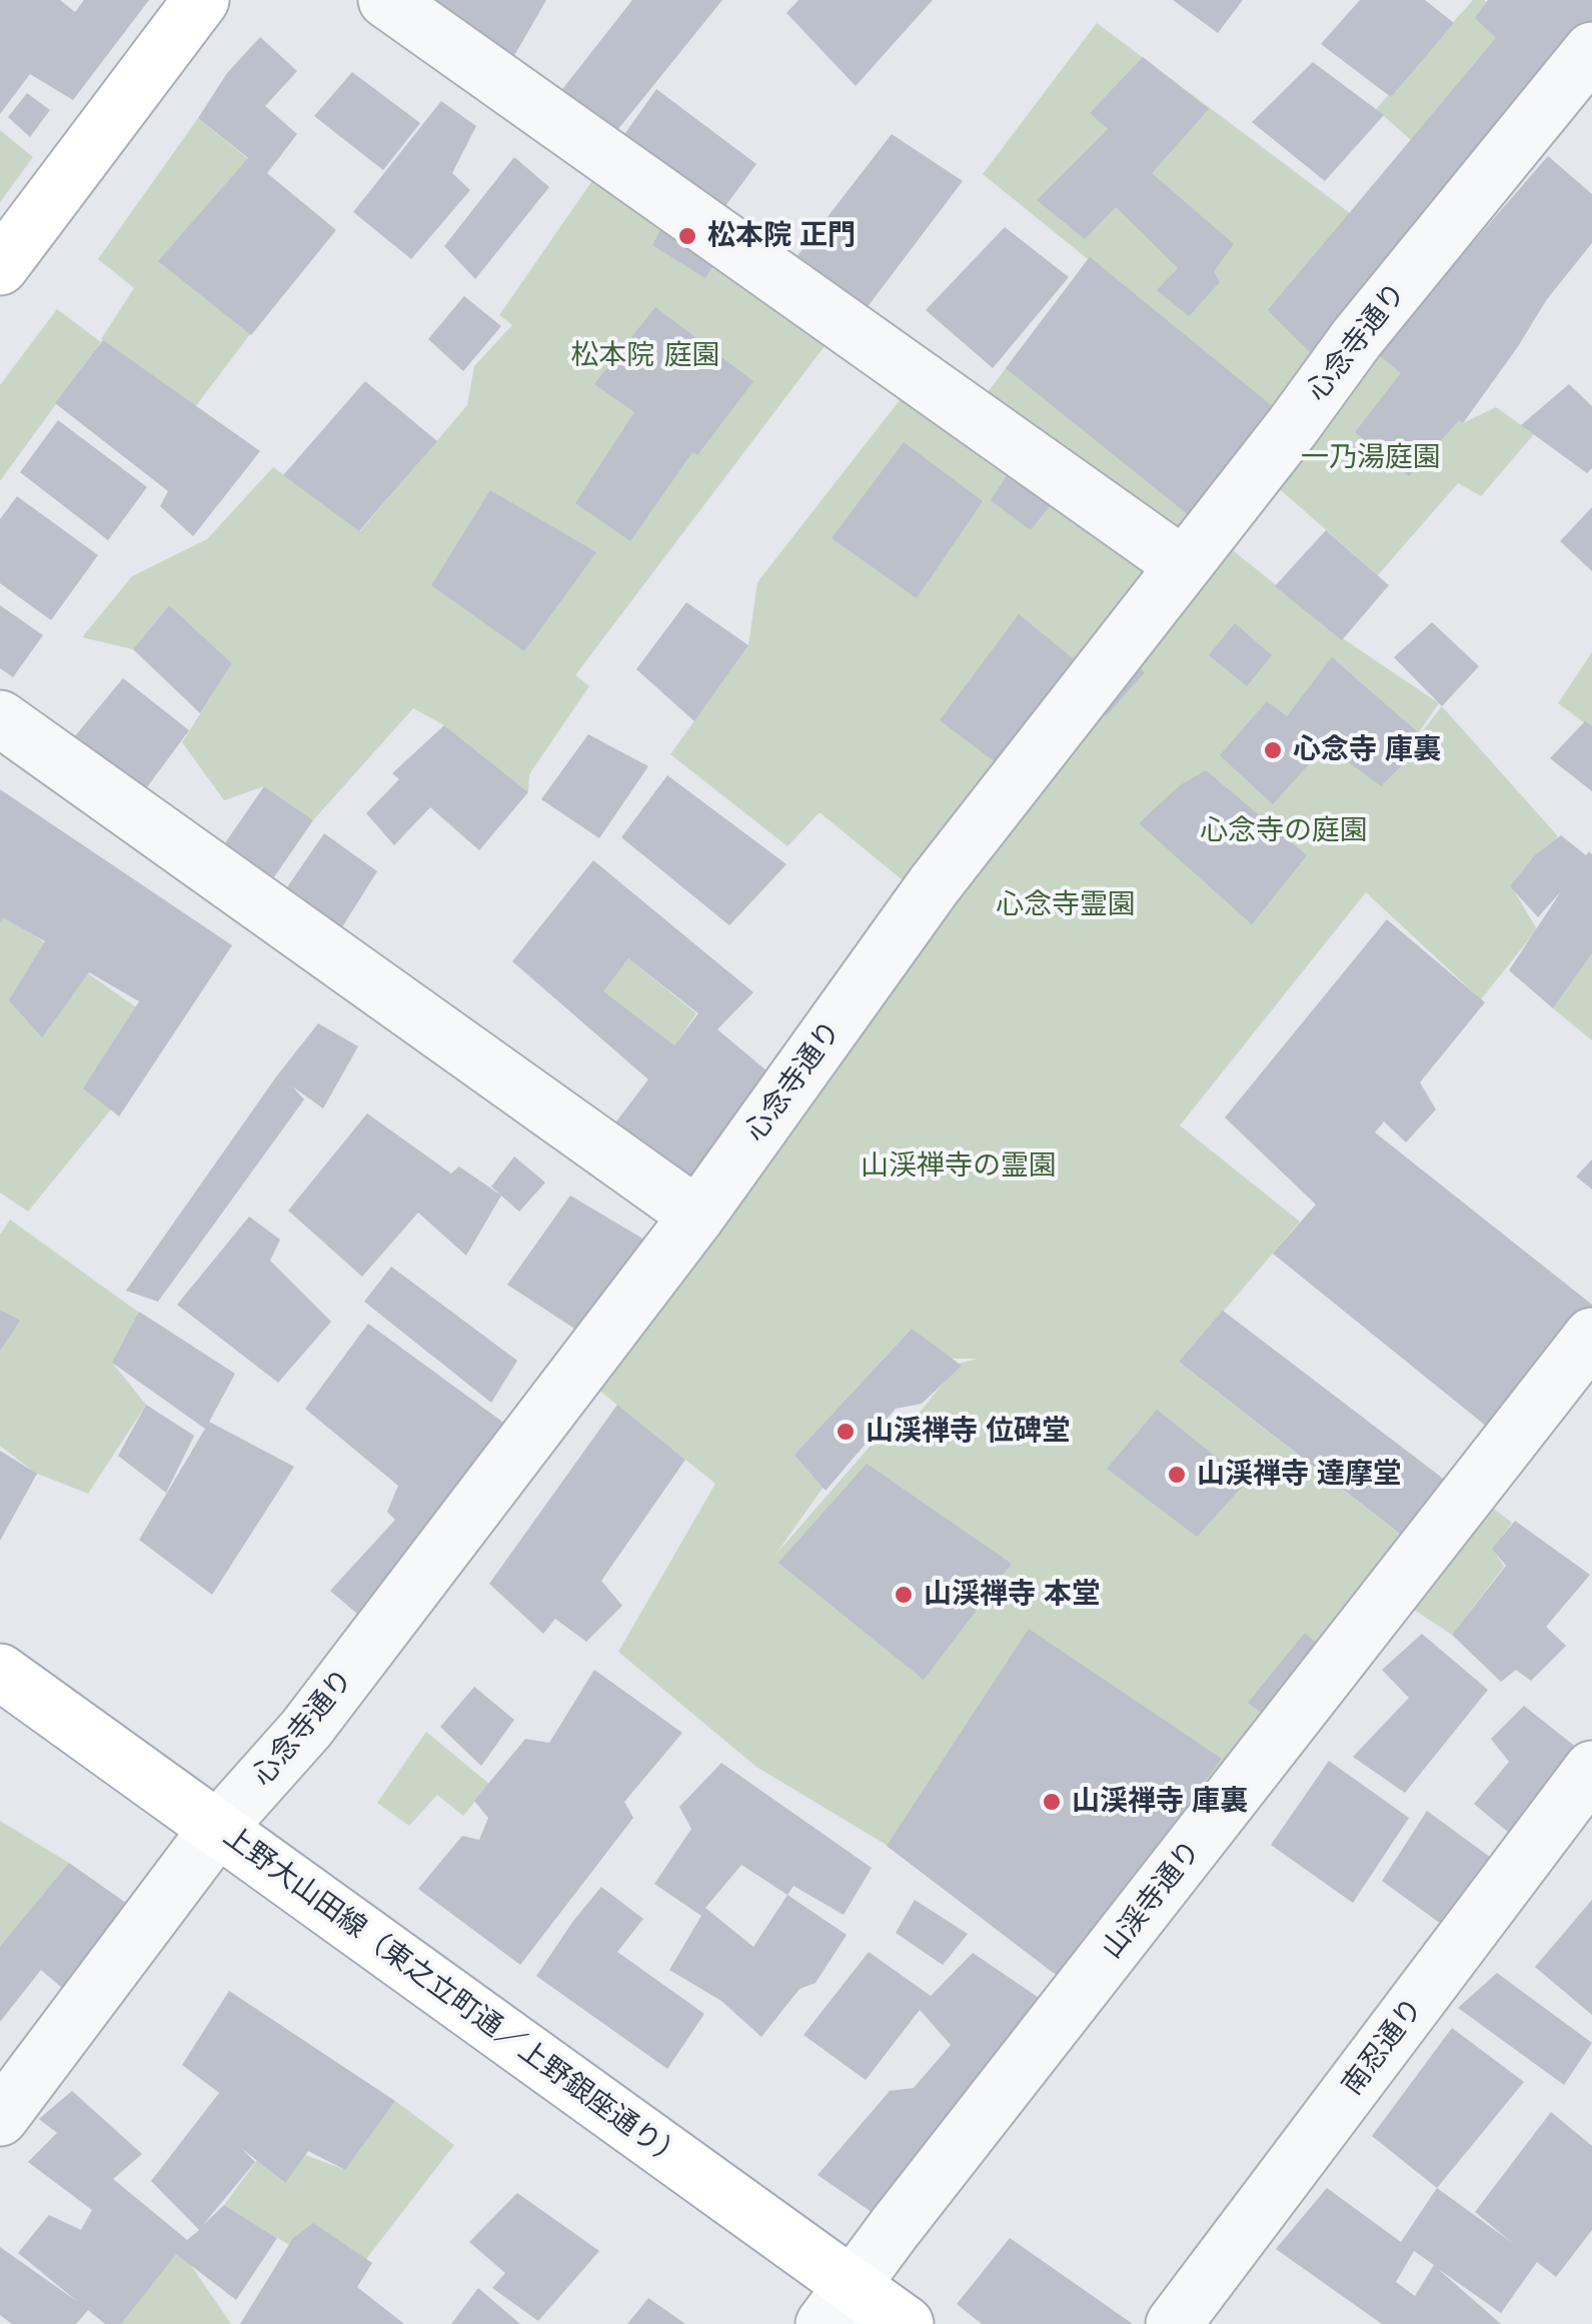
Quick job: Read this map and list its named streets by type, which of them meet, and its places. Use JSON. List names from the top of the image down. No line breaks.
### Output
{"streets":{"main road":["上野大山田線（東之立町通／上野銀座通り）"],"street":["心念寺通り","山渓寺通り","南忍通り"]},"crossings":[["心念寺通り","上野大山田線（東之立町通／上野銀座通り）"],["山渓寺通り","上野大山田線（東之立町通／上野銀座通り）"]],"parks":["松本院 庭園","一乃湯庭園","心念寺の庭園","心念寺霊園","山渓禅寺の霊園"],"places":["松本院 正門","心念寺 庫裏","山渓禅寺 位碑堂","山渓禅寺 達摩堂","山渓禅寺 本堂","山渓禅寺 庫裏"]}
